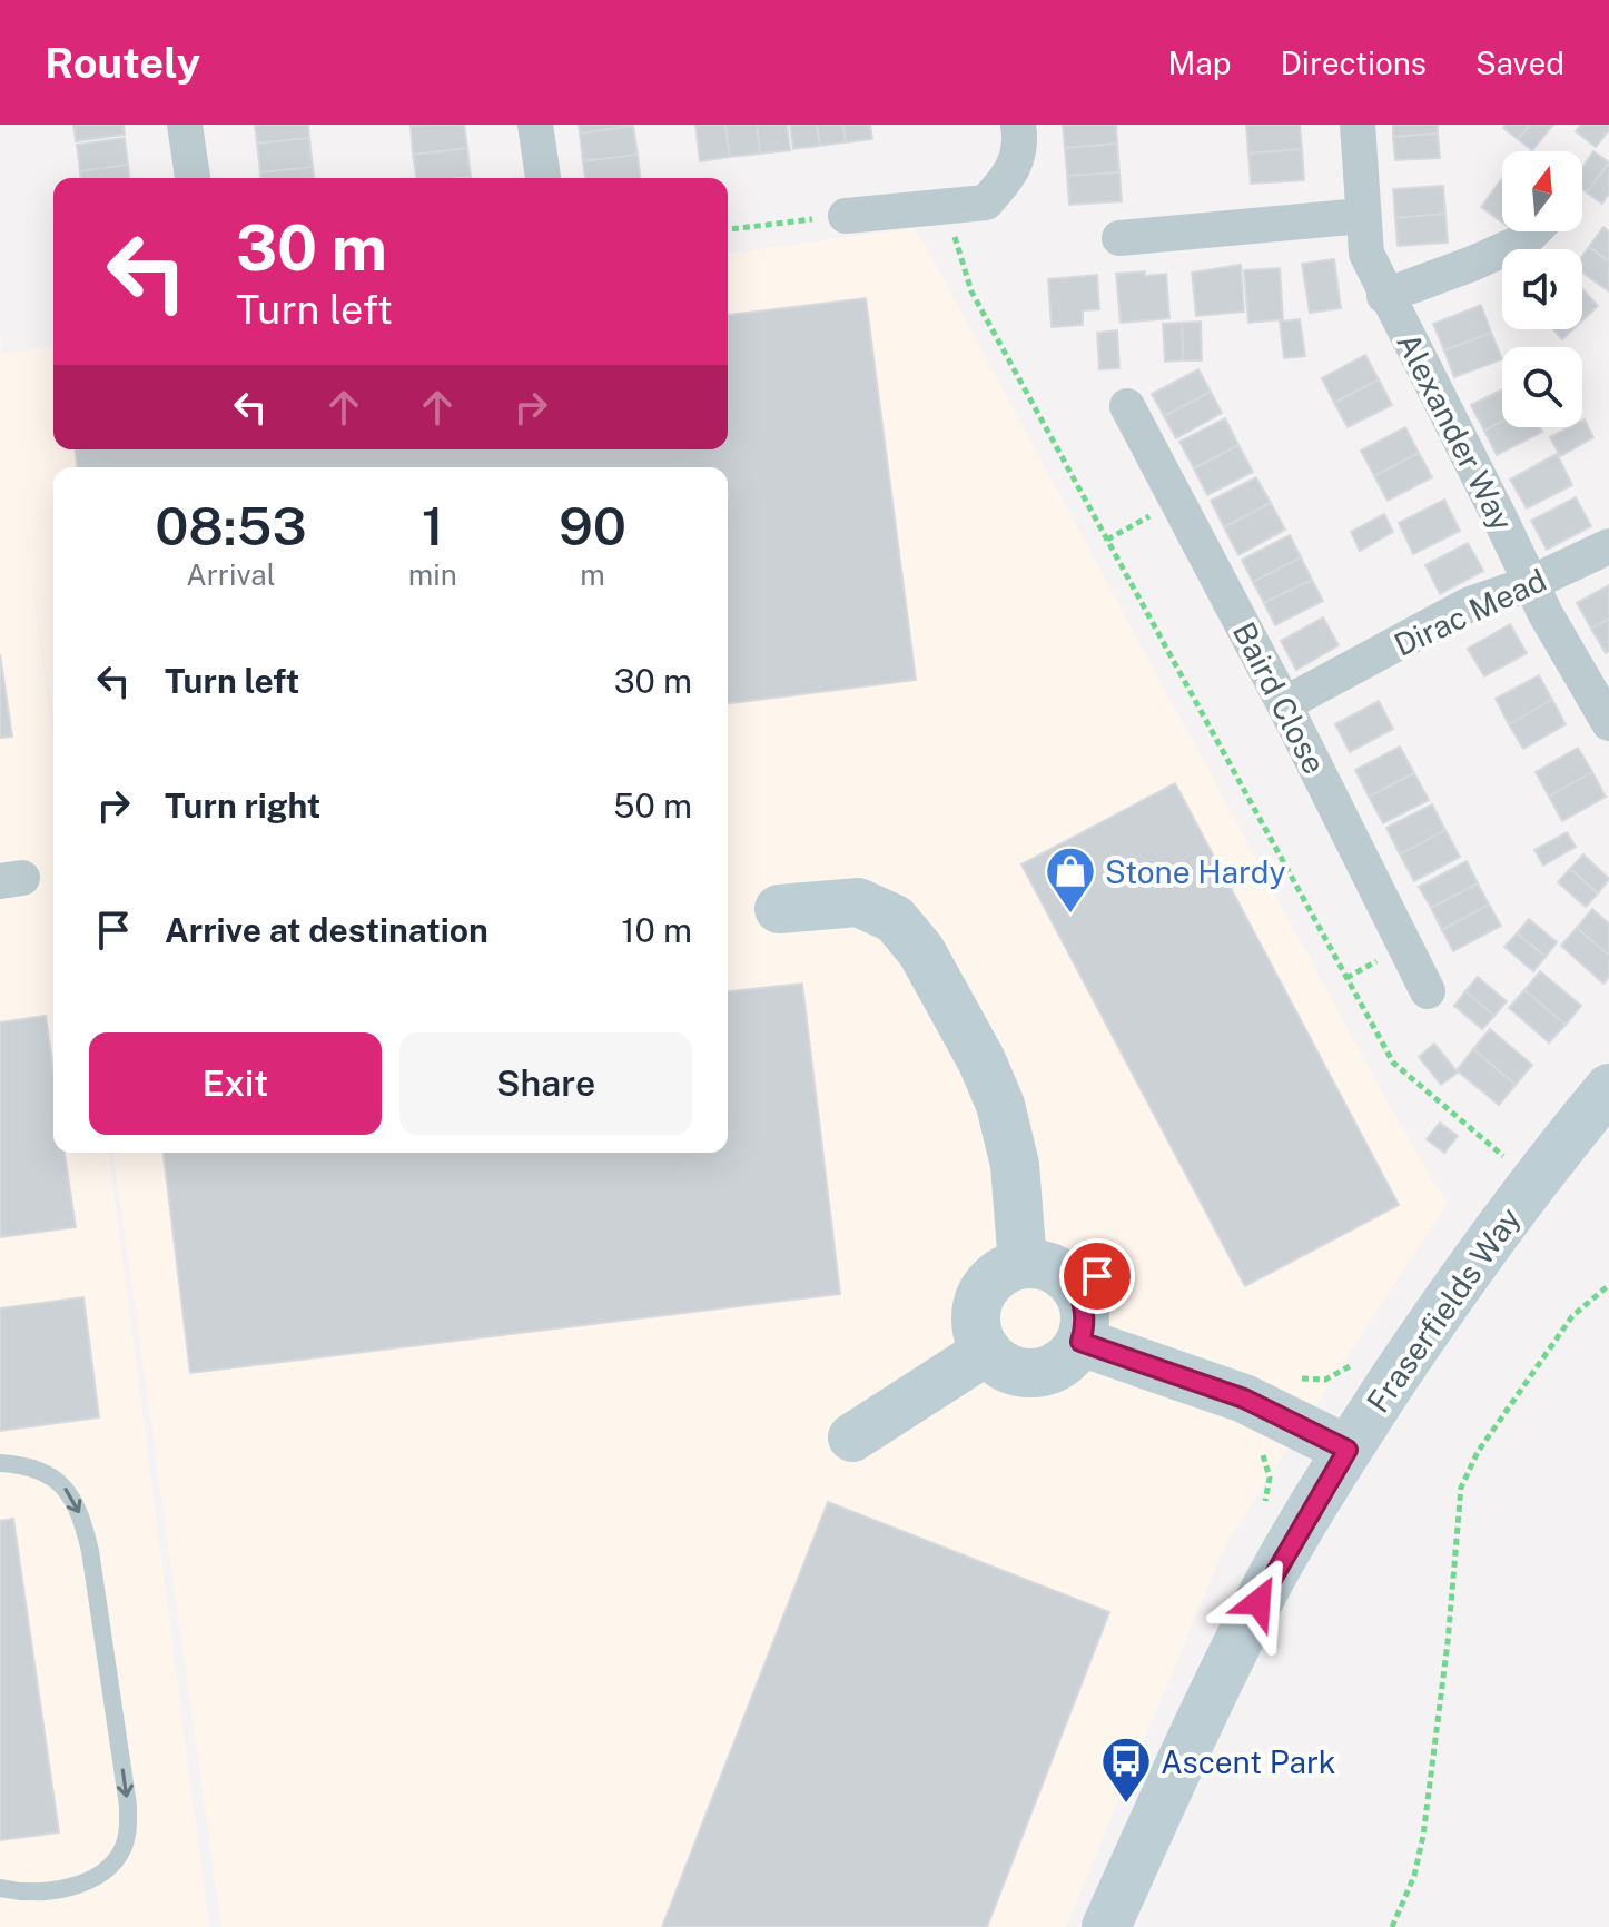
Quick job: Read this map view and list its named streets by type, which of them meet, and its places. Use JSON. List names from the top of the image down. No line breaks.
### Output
{"streets":{"street":["Alexander Way","Dirac Mead","Baird Close","Fraserfields Way"]},"crossings":[["Alexander Way","Dirac Mead"],["Dirac Mead","Baird Close"]],"places":{"shop":["Stone Hardy"],"bus stop":["Ascent Park"]},"north":"top","page":{"header":"Routely","nav":["Map","Directions","Saved"],"turn":["30 m","Turn left"],"eta":["08:53","Arrival","1","min","90","m"],"list":[{"name":"Turn left","value":"30 m"},{"name":"Turn right","value":"50 m"},{"name":"Arrive at destination","value":"10 m"}],"buttons":["Exit","Share"]}}
